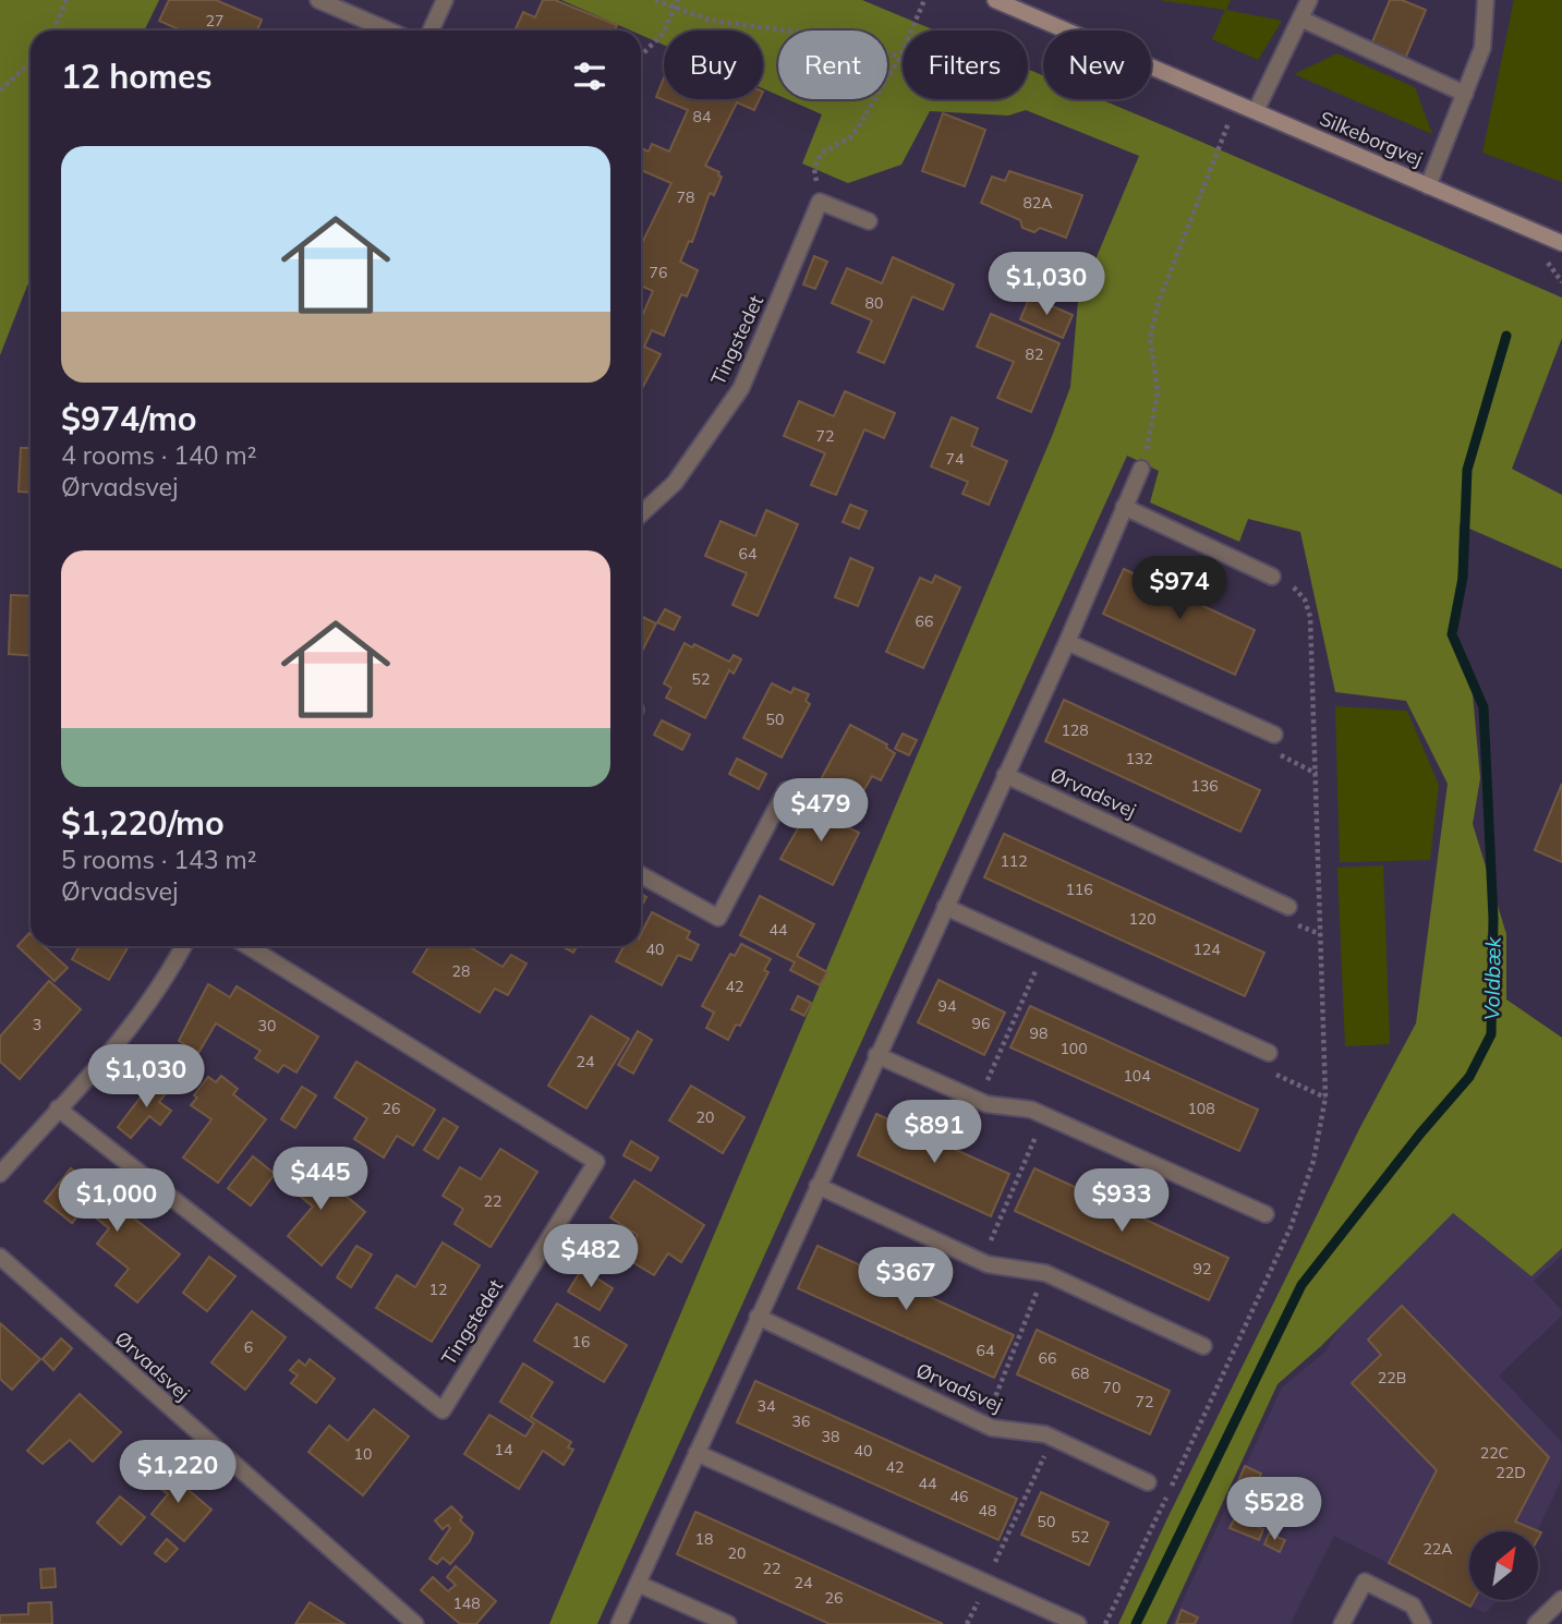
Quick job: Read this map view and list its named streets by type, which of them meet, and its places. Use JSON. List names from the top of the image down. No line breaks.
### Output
{"streets":{"main road":["Silkeborgvej"],"street":["Tingstedet","Ørvadsvej"]},"water":["Voldbæk"],"house_numbers":["27","84","78","82A","76","80","82","72","74","64","66","52","50","128","132","136","112","116","120","44","40","124","28","42","94","96","3","30","98","100","24","104","26","108","20","22","92","12","16","6","64","66","68","22B","70","72","34","36","38","14","40","22C","10","42","22D","44","46","48","50","52","18","22A","20","22","24","26","148"],"north":"top right","page":{"chip":["Buy","Rent","Filters","New"],"heading":"12 homes","list":[{"name":"$974/mo","note":"4 rooms · 140 m² · Ørvadsvej"},{"name":"$1,220/mo","note":"5 rooms · 143 m² · Ørvadsvej"}],"price":["$1,030","$974","$479","$1,030","$891","$445","$1,000","$933","$482","$367","$1,220","$528"]}}
